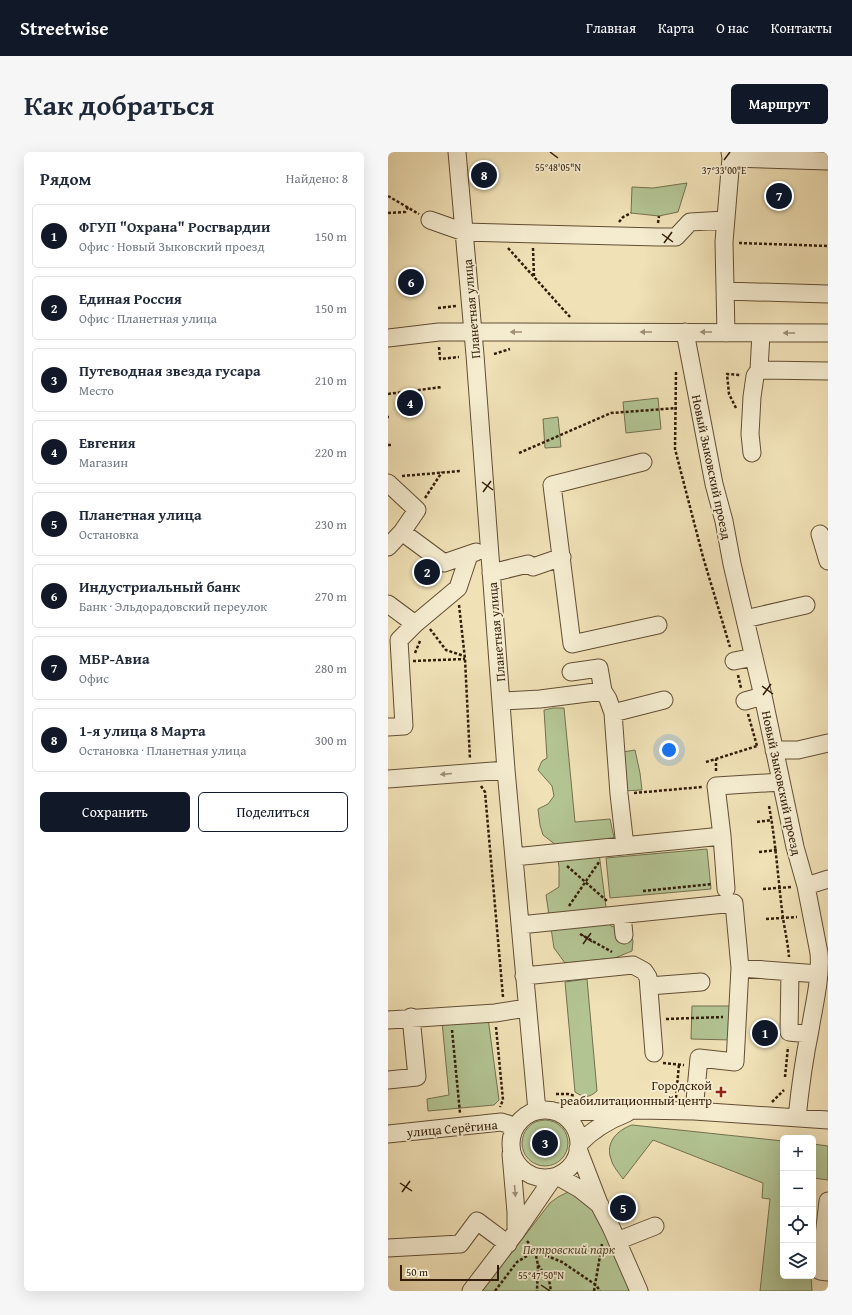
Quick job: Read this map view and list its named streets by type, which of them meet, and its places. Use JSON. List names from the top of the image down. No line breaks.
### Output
{"streets":{"street":["Планетная улица","Новый Зыковский проезд","улица Серёгина"]},"crossings":[["Планетная улица","улица Серёгина"]],"parks":["Петровский парк"],"places":{"health":["Городской реабилитационный центр"]},"scale_bar":"50 m","page":{"header":"Streetwise","nav":["Главная","Карта","О нас","Контакты"],"title":"Как добраться","buttons":["Маршрут",["Сохранить","Поделиться"]],"heading":["Рядом","Найдено: 8"],"pins":["8","7","6","4","2","1","3","5"],"list":[{"mark":"1","name":"ФГУП \"Охрана\" Росгвардии","note":"Офис · Новый Зыковский проезд","value":"150 m"},{"mark":"2","name":"Единая Россия","note":"Офис · Планетная улица","value":"150 m"},{"mark":"3","name":"Путеводная звезда гусара","note":"Место","value":"210 m"},{"mark":"4","name":"Евгения","note":"Магазин","value":"220 m"},{"mark":"5","name":"Планетная улица","note":"Остановка","value":"230 m"},{"mark":"6","name":"Индустриальный банк","note":"Банк · Эльдорадовский переулок","value":"270 m"},{"mark":"7","name":"МБР-Авиа","note":"Офис","value":"280 m"},{"mark":"8","name":"1-я улица 8 Марта","note":"Остановка · Планетная улица","value":"300 m"}],"map_buttons":["+","−"],"scale":"50 m"},"coordinates":["55°48'05\"N","37°33'00\"E","55°47'50\"N"]}
